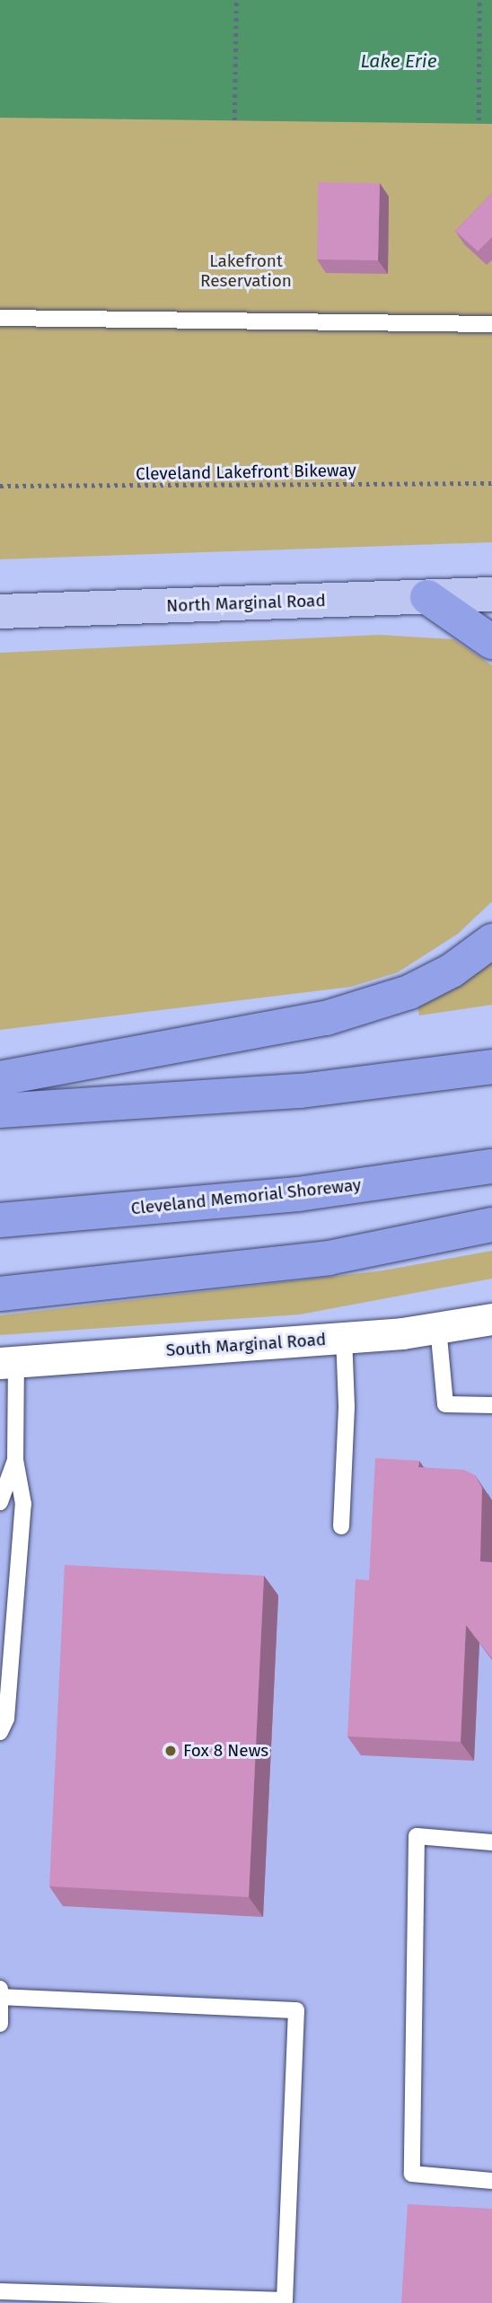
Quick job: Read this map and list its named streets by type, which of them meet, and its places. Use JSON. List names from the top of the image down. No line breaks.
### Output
{"streets":{"highway":["Cleveland Memorial Shoreway"],"main road":["North Marginal Road"],"street":["South Marginal Road"],"path":["Cleveland Lakefront Bikeway"]},"water":["Lake Erie"],"parks":["Lakefront Reservation"],"places":["Fox 8 News"]}
